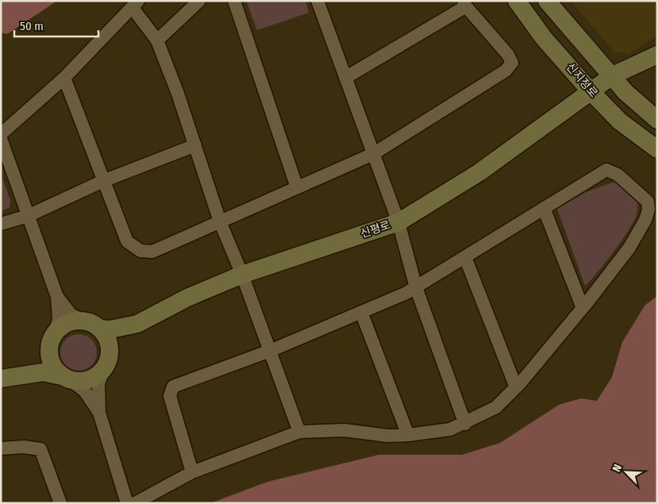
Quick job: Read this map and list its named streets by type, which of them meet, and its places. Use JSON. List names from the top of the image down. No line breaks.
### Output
{"streets":{"street":["신지정로","신평로"]},"crossings":[["신지정로","신평로"]],"scale_bar":"50 m","north":"top left"}
